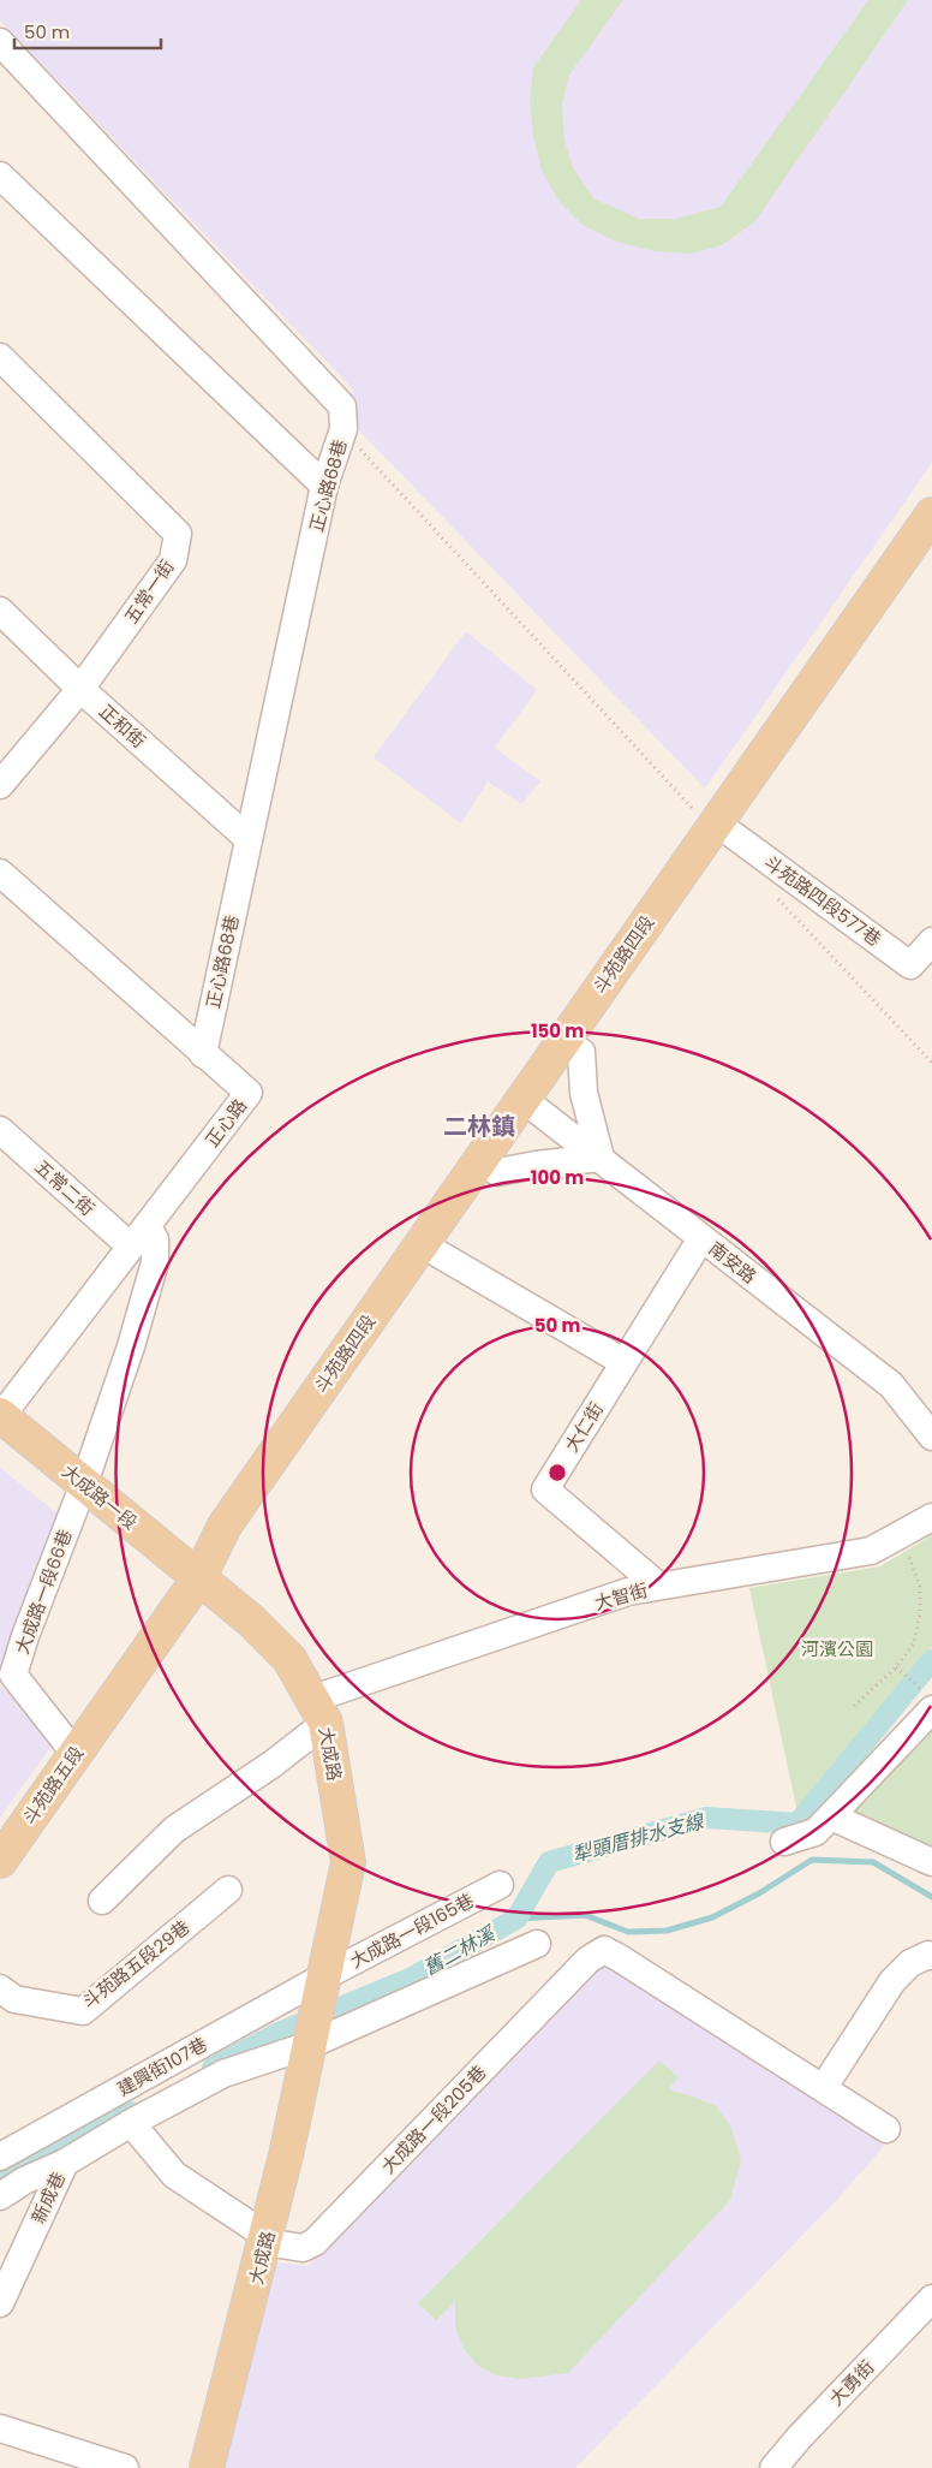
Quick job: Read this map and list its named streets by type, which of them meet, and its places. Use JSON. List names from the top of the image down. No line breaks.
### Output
{"streets":{"main road":["斗苑路四段","大成路一段","大成路","斗苑路五段"],"street":["正心路68巷","五常一街","正和街","斗苑路四段577巷","正心路","五常二街","南安路","大仁街","大成路一段66巷","大智街","大成路一段165巷","斗苑路五段29巷","建興街107巷","大成路一段205巷","新成巷","大勇街"]},"crossings":[["正心路68巷","正和街"],["正心路68巷","正心路"],["五常一街","正和街"],["斗苑路四段577巷","斗苑路四段"],["斗苑路四段","南安路"],["斗苑路四段","大成路一段"],["斗苑路四段","大成路一段66巷"],["斗苑路四段","大成路"],["斗苑路四段","斗苑路五段"],["正心路","五常二街"],["正心路","大成路一段"],["南安路","大仁街"],["大仁街","大智街"],["大成路一段","大成路一段66巷"],["大成路一段","大成路"],["大成路一段66巷","斗苑路五段"],["大智街","大成路"],["大成路","大成路一段165巷"],["大成路","建興街107巷"],["大成路","大成路一段205巷"],["大成路","新成巷"],["大成路一段165巷","建興街107巷"]],"districts":["二林鎮"],"water":["犁頭厝排水支線","舊二林溪"],"parks":["河濱公園"],"scale_bar":"50 m","rings":["150 m","100 m","50 m"]}
